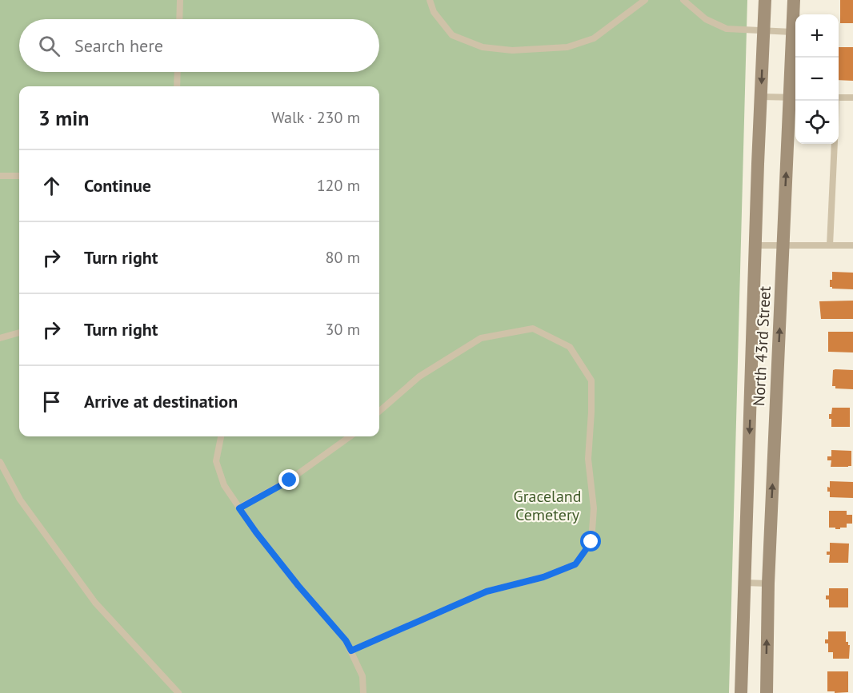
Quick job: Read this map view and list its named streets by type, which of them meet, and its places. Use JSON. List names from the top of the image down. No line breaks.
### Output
{"streets":{"main road":["North 43rd Street"]},"parks":["Graceland Cemetery"],"page":{"map_buttons":["+","−"],"search":"Search here","heading":["3 min","Walk · 230 m"],"list":[["Continue","120 m"],["Turn right","80 m"],["Turn right","30 m"],"Arrive at destination"]}}
